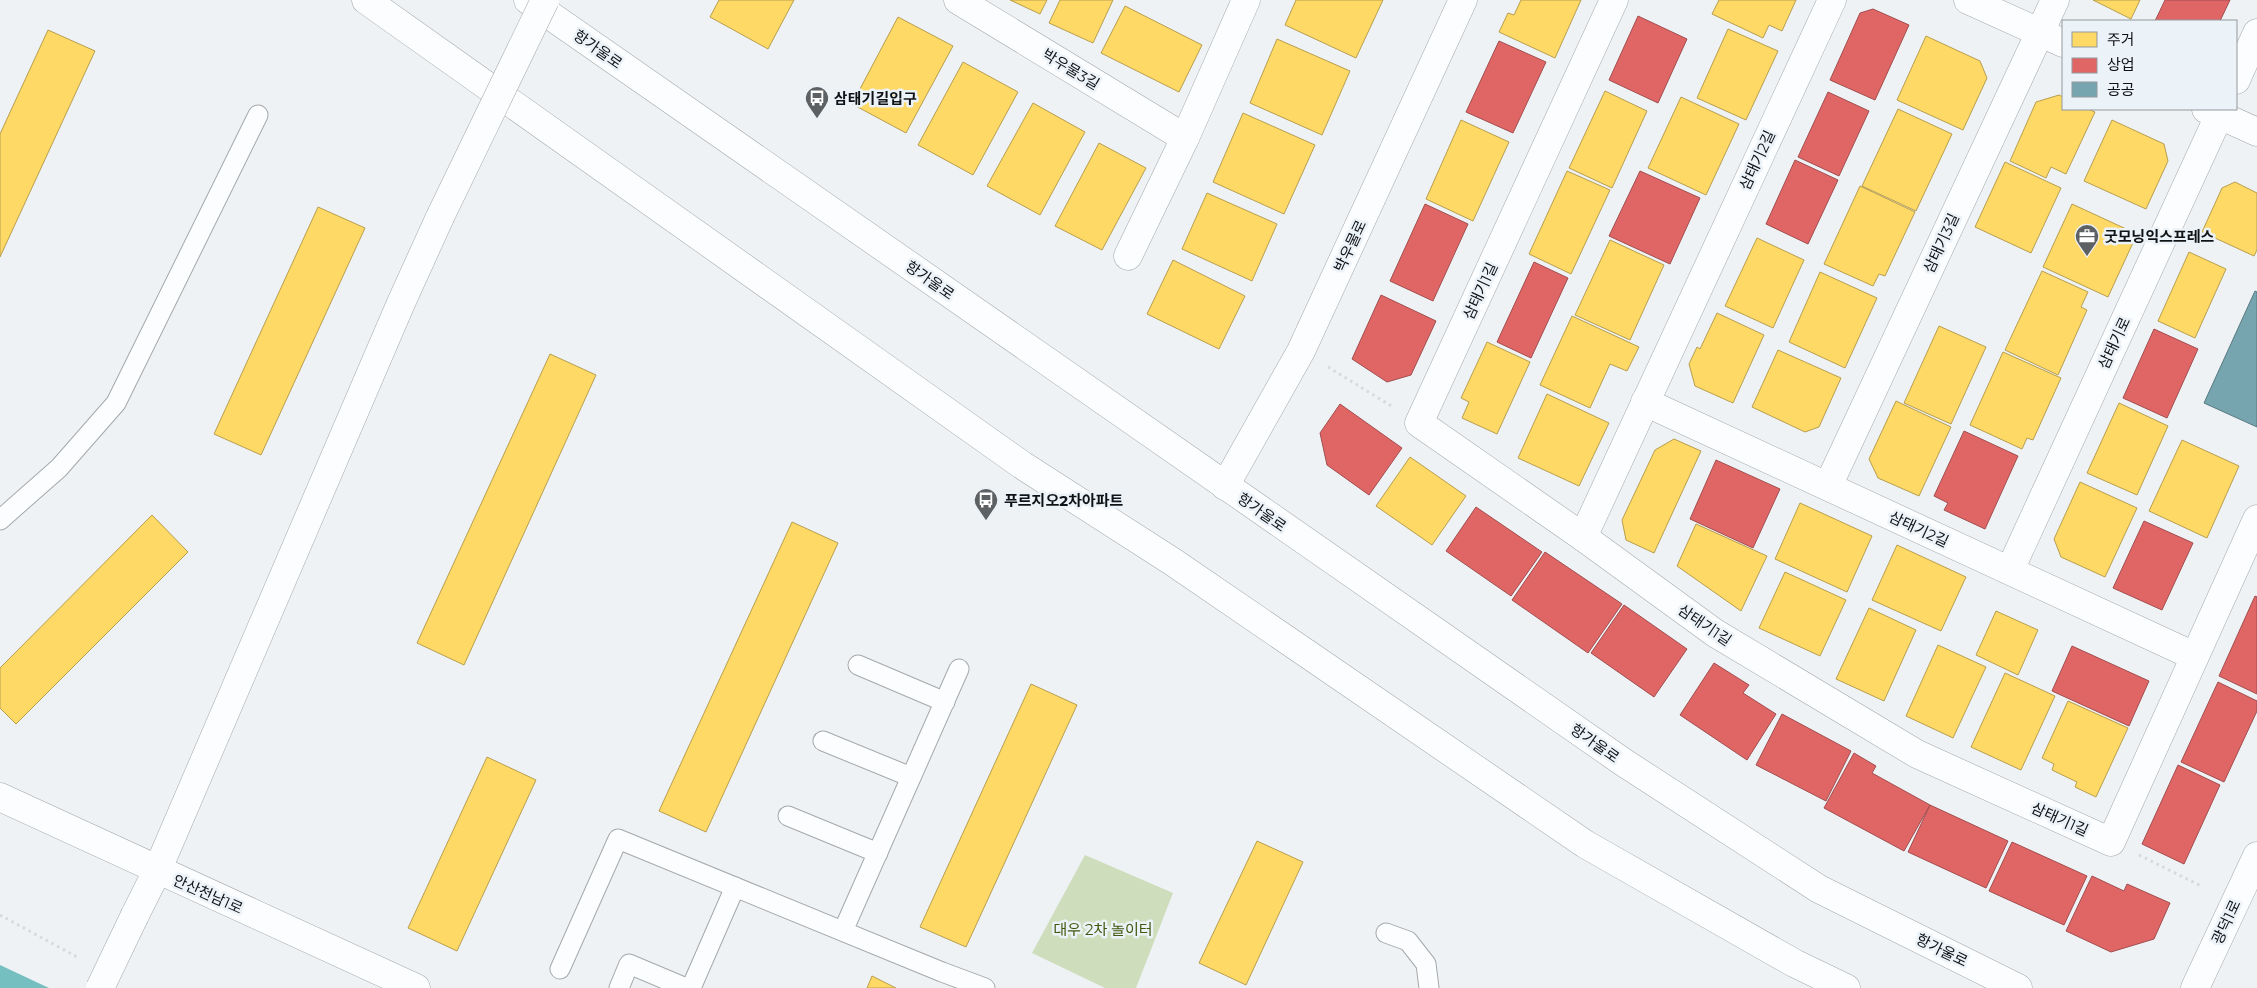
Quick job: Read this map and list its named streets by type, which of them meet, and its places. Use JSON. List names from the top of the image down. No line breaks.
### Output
{"streets":{"street":["항가울로","박우물3길","삼태기2길","삼태기3길","박우물로","삼태기1길","삼태기로","안산천남1로","광덕1로"]},"crossings":[["항가울로","박우물로"],["삼태기2길","삼태기3길"],["삼태기2길","삼태기1길"],["삼태기2길","삼태기로"]],"parks":["대우 2차 놀이터"],"places":{"bus stop":["삼태기길입구","푸르지오2차아파트"],"office":["굿모닝익스프레스"]},"legend":["주거","상업","공공"]}
